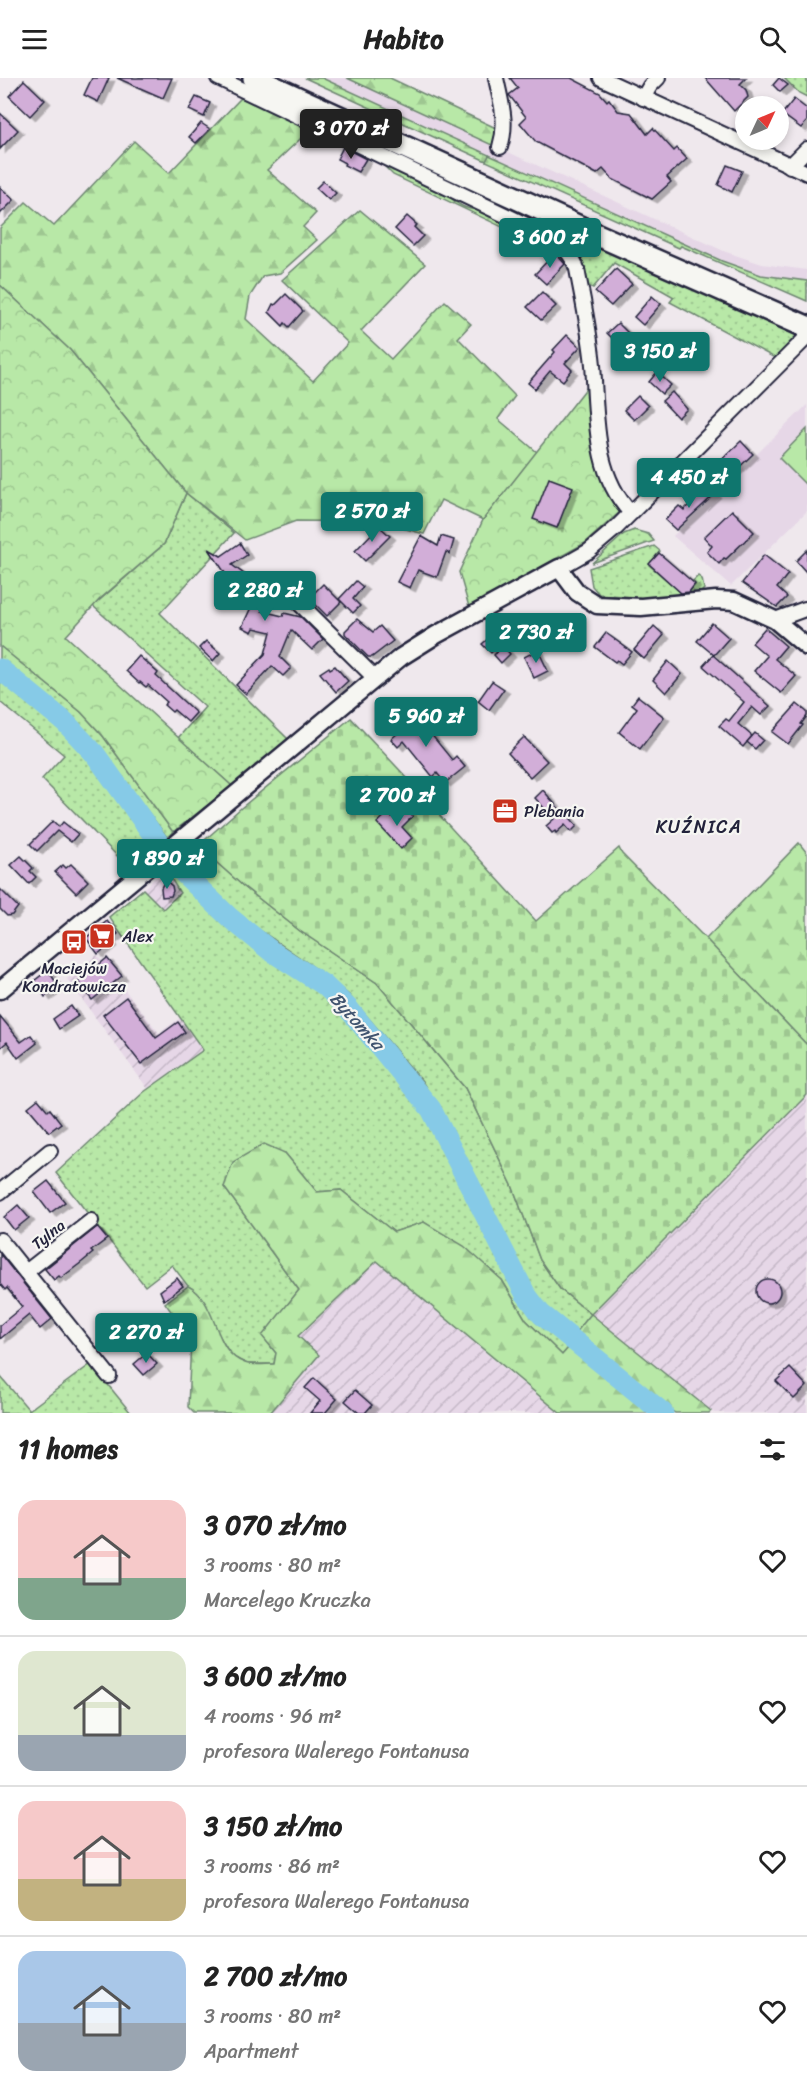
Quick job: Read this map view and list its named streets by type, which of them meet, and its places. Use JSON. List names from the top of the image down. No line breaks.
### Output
{"streets":{"street":["Tylna"]},"districts":["KUŹNICA"],"water":["Bytomka"],"places":{"office":["Plebania"],"supermarket":["Alex"],"bus stop":["Maciejów Kondratowicza"]},"north":"top right","page":{"header":"Habito","price":["3 070 zł","3 600 zł","3 150 zł","4 450 zł","2 570 zł","2 280 zł","2 730 zł","5 960 zł","2 700 zł","1 890 zł","2 270 zł"],"heading":"11 homes","list":[{"name":"3 070 zł/mo","note":"3 rooms · 80 m² · Marcelego Kruczka"},{"name":"3 600 zł/mo","note":"4 rooms · 96 m² · profesora Walerego Fontanusa"},{"name":"3 150 zł/mo","note":"3 rooms · 86 m² · profesora Walerego Fontanusa"},{"name":"2 700 zł/mo","note":"3 rooms · 80 m² · Apartment"}]}}
